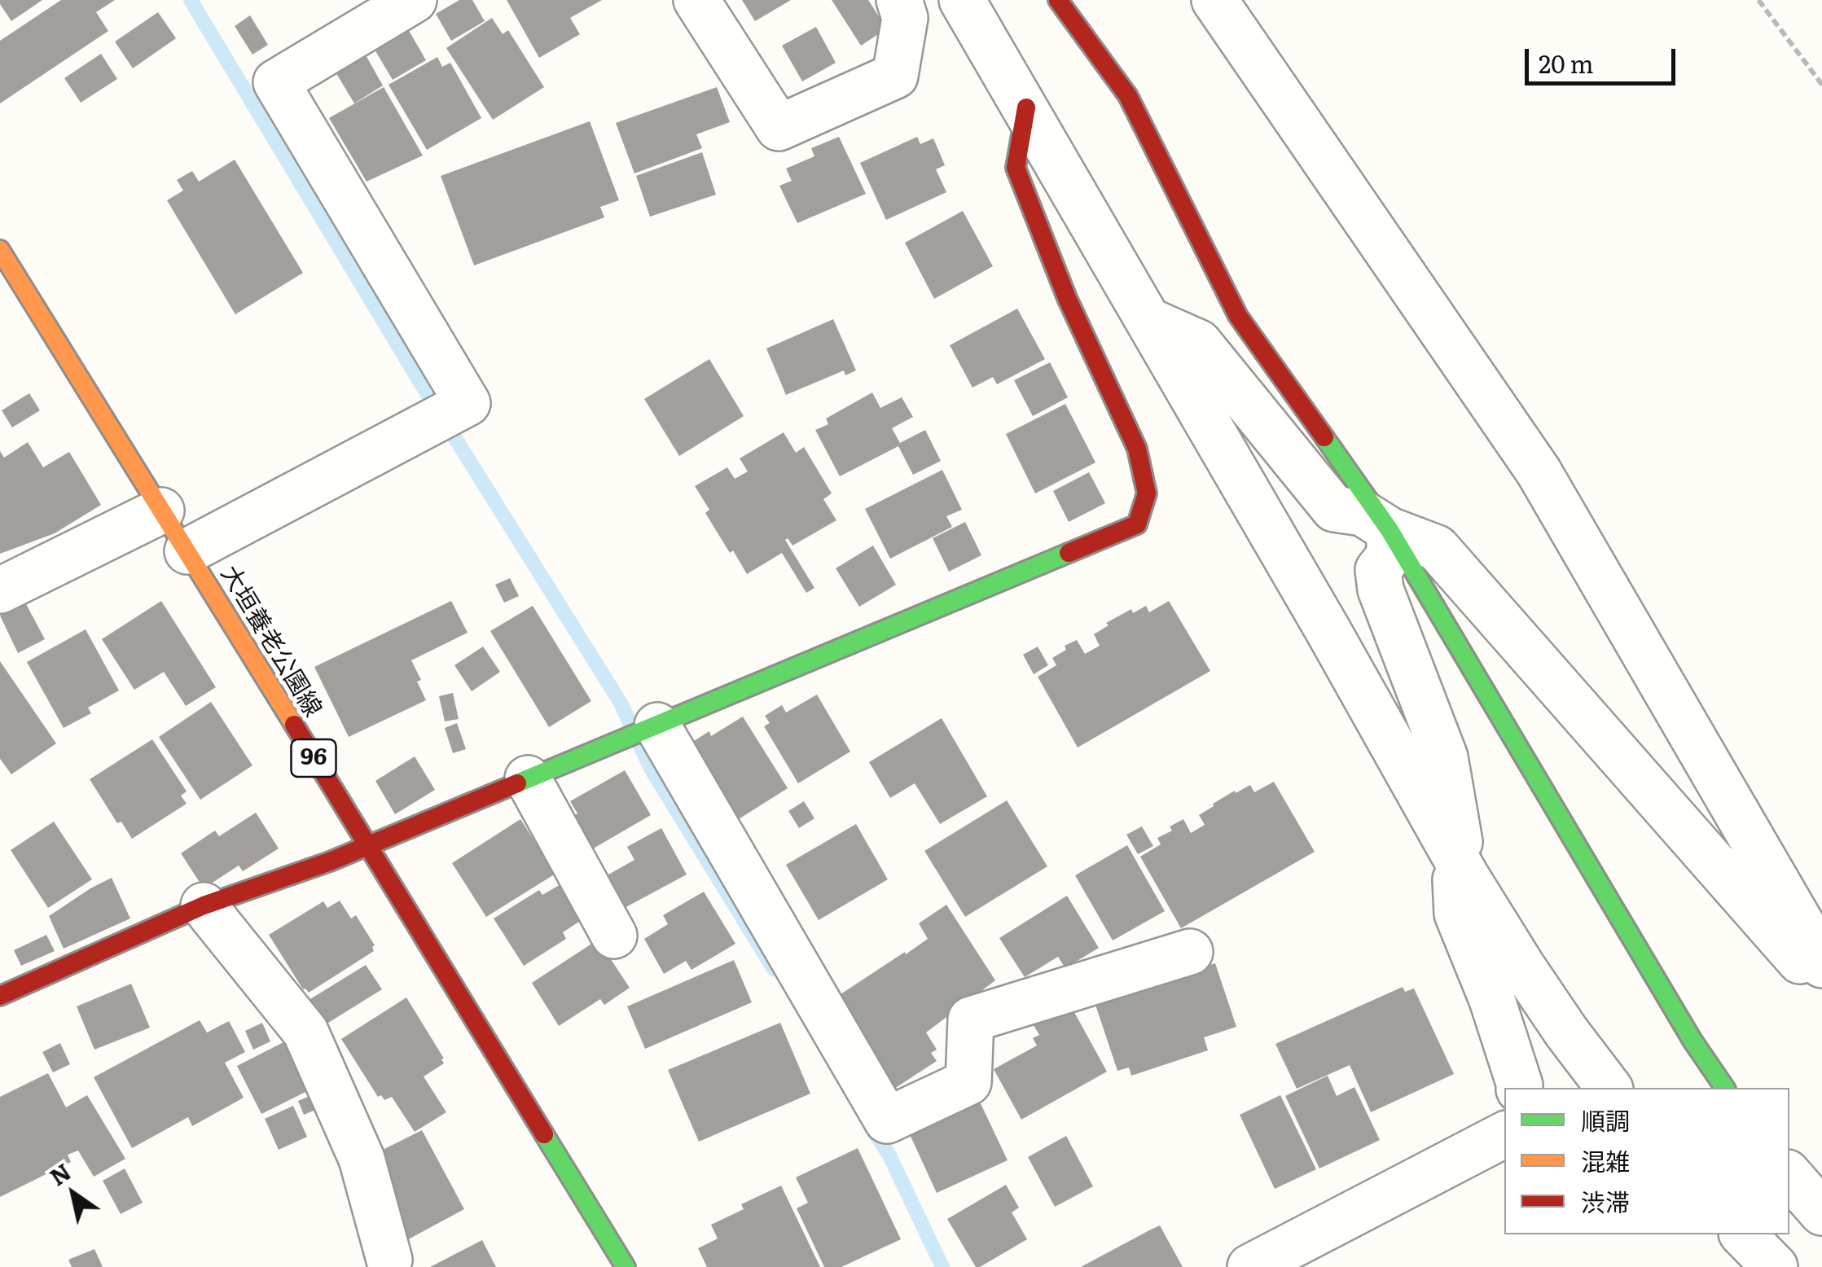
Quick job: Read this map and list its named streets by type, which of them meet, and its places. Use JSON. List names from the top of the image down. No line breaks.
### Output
{"streets":{"street":["大垣養老公園線","96"]},"legend":["順調","混雑","渋滞"],"scale_bar":"20 m","north":"top left"}
